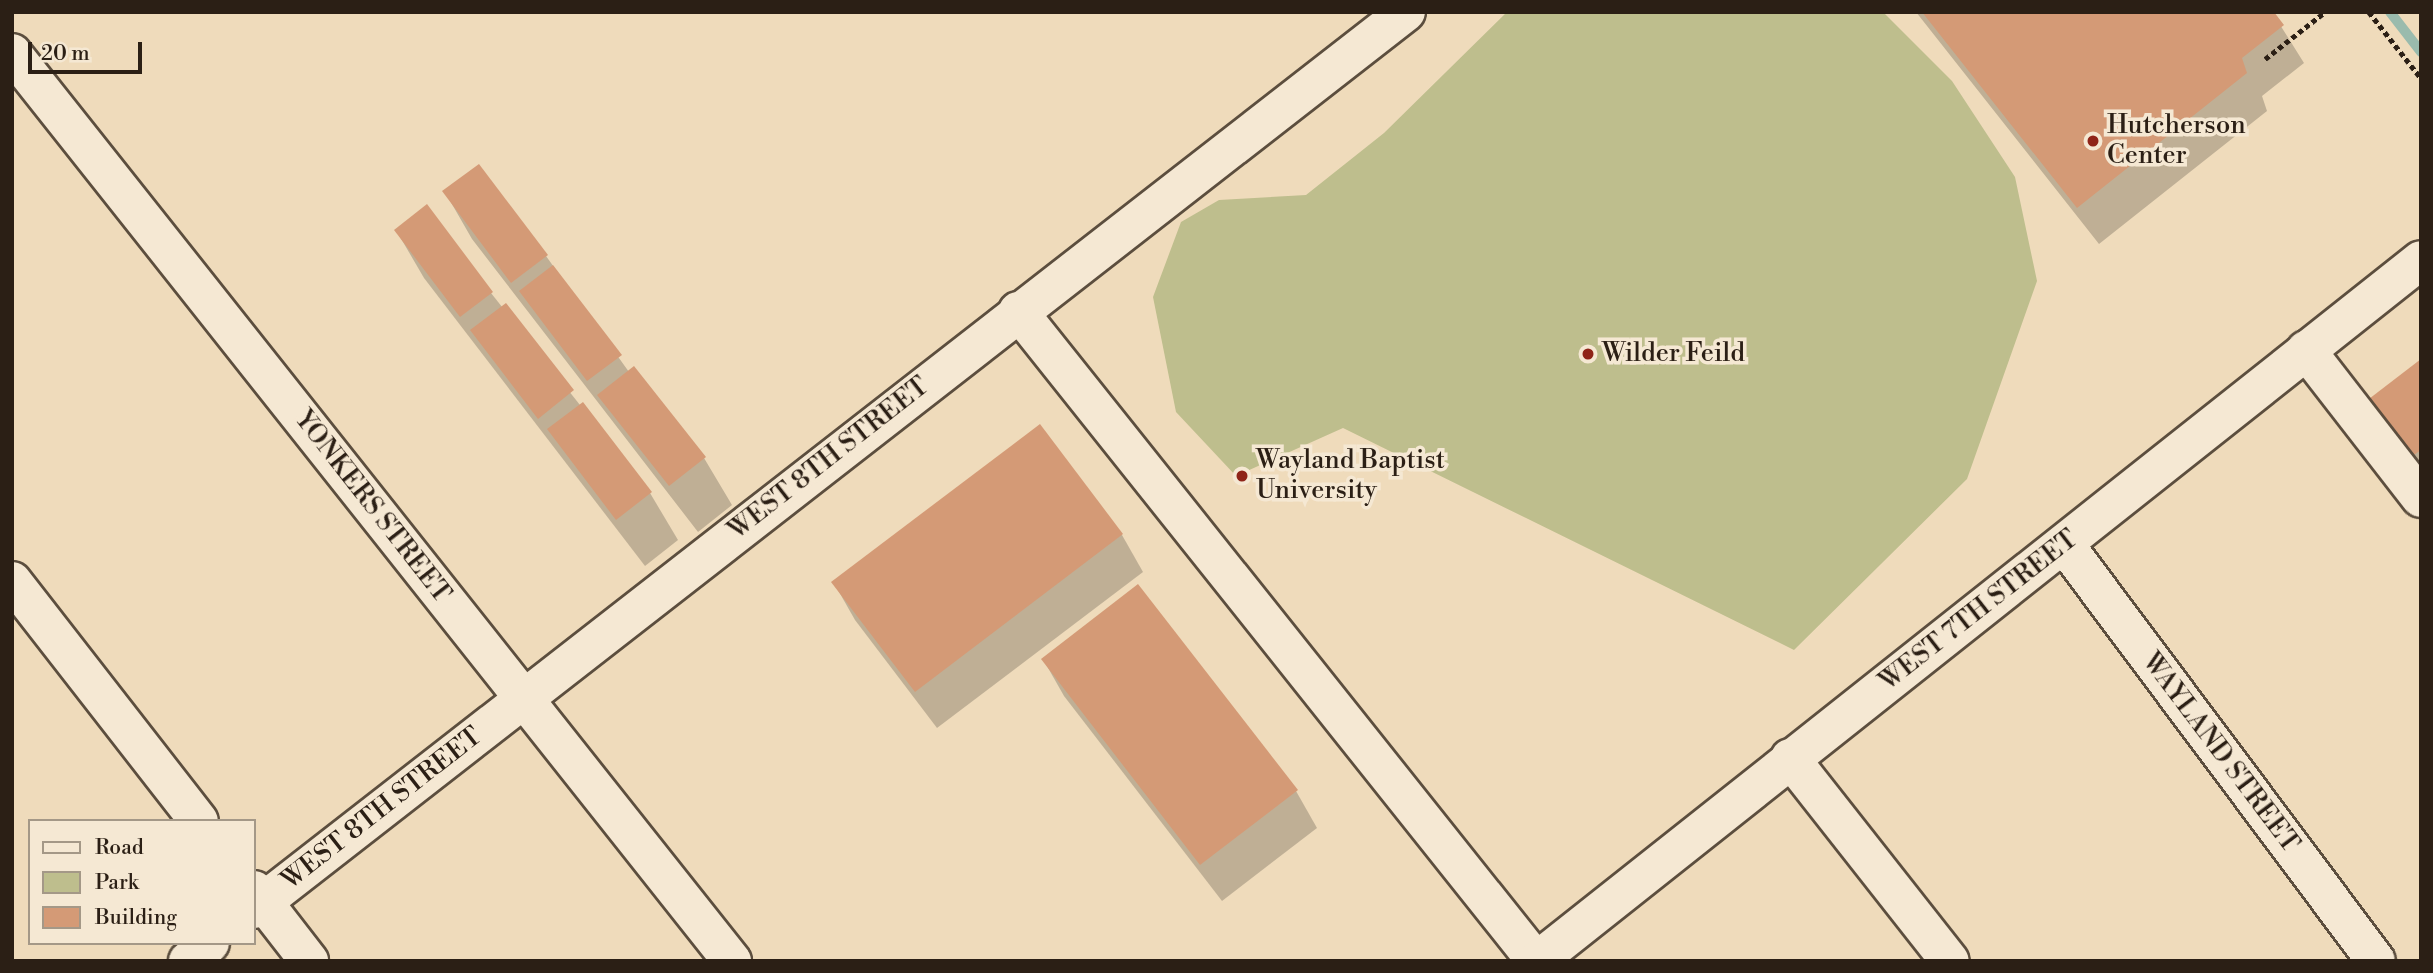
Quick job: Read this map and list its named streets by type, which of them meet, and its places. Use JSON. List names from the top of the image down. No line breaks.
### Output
{"streets":{"street":["WEST 8TH STREET","YONKERS STREET","WEST 7TH STREET","WAYLAND STREET"]},"crossings":[["WEST 8TH STREET","YONKERS STREET"],["WEST 7TH STREET","WAYLAND STREET"]],"places":["Hutcherson Center","Wilder Feild","Wayland Baptist University"],"legend":["Road","Park","Building"],"scale_bar":"20 m"}
